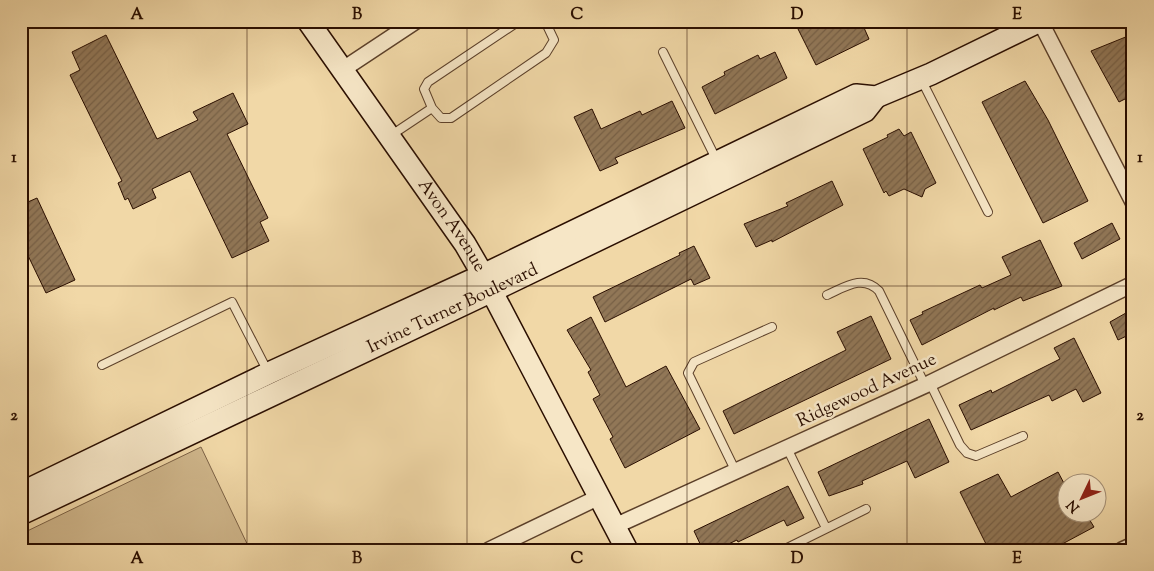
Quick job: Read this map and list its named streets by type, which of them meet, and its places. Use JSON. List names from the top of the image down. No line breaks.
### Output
{"streets":{"main road":["Avon Avenue","Irvine Turner Boulevard"],"street":["Ridgewood Avenue"]},"crossings":[["Avon Avenue","Irvine Turner Boulevard"],["Avon Avenue","Ridgewood Avenue"]],"north":"bottom left","grid":{"columns":["A","B","C","D","E"],"rows":["1","2"]}}
